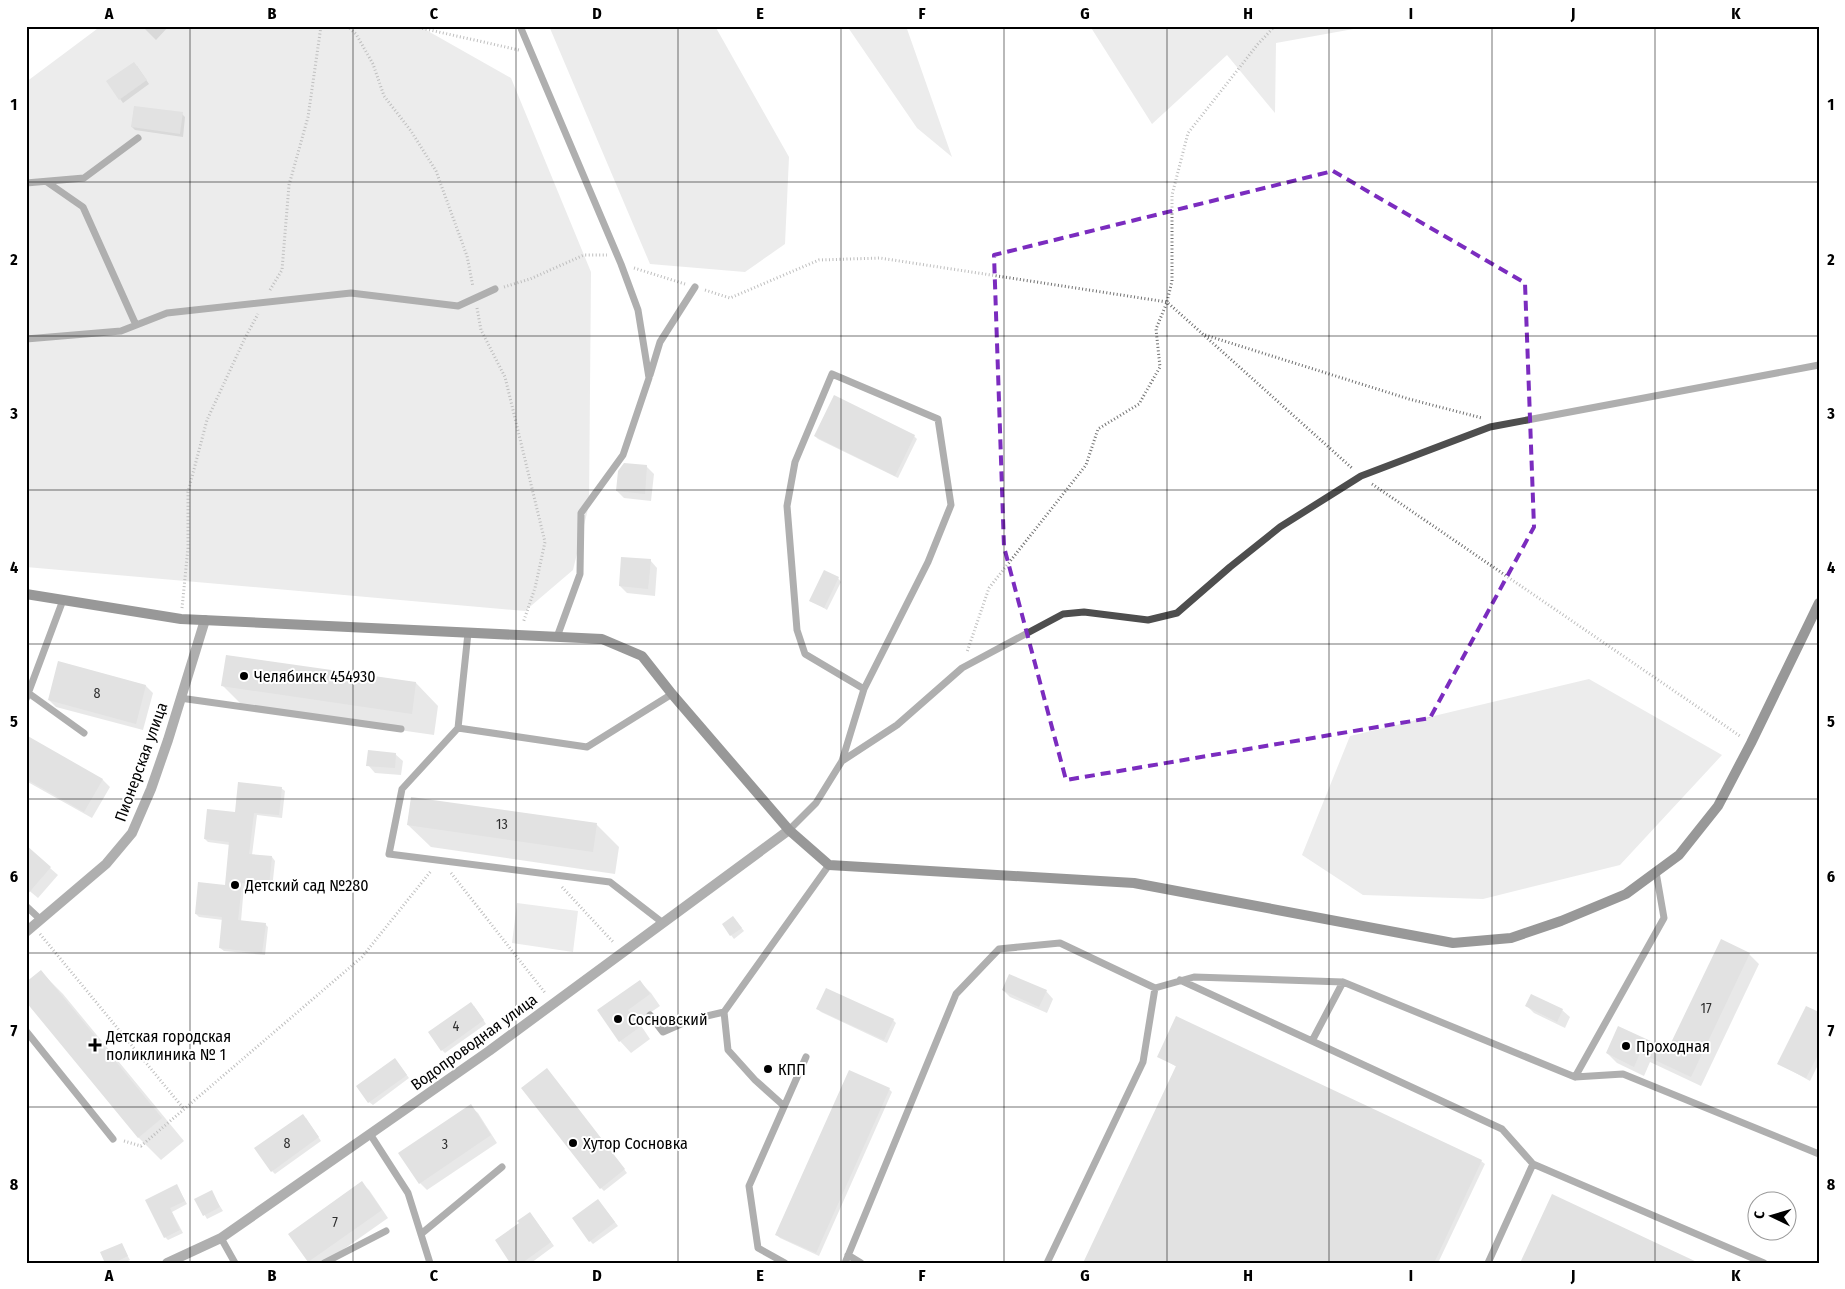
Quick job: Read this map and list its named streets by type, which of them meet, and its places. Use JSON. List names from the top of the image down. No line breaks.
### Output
{"streets":{"street":["Пионерская улица","Водопроводная улица"]},"places":{"other":["Челябинск 454930","Детский сад №280","Сосновский","Проходная","КПП","Хутор Сосновка"],"health":["Детская городская поликлиника № 1"]},"house_numbers":["8","13","17","4","8","3","7"],"north":"left","grid":{"columns":["A","B","C","D","E","F","G","H","I","J","K"],"rows":["1","2","3","4","5","6","7","8"]}}
